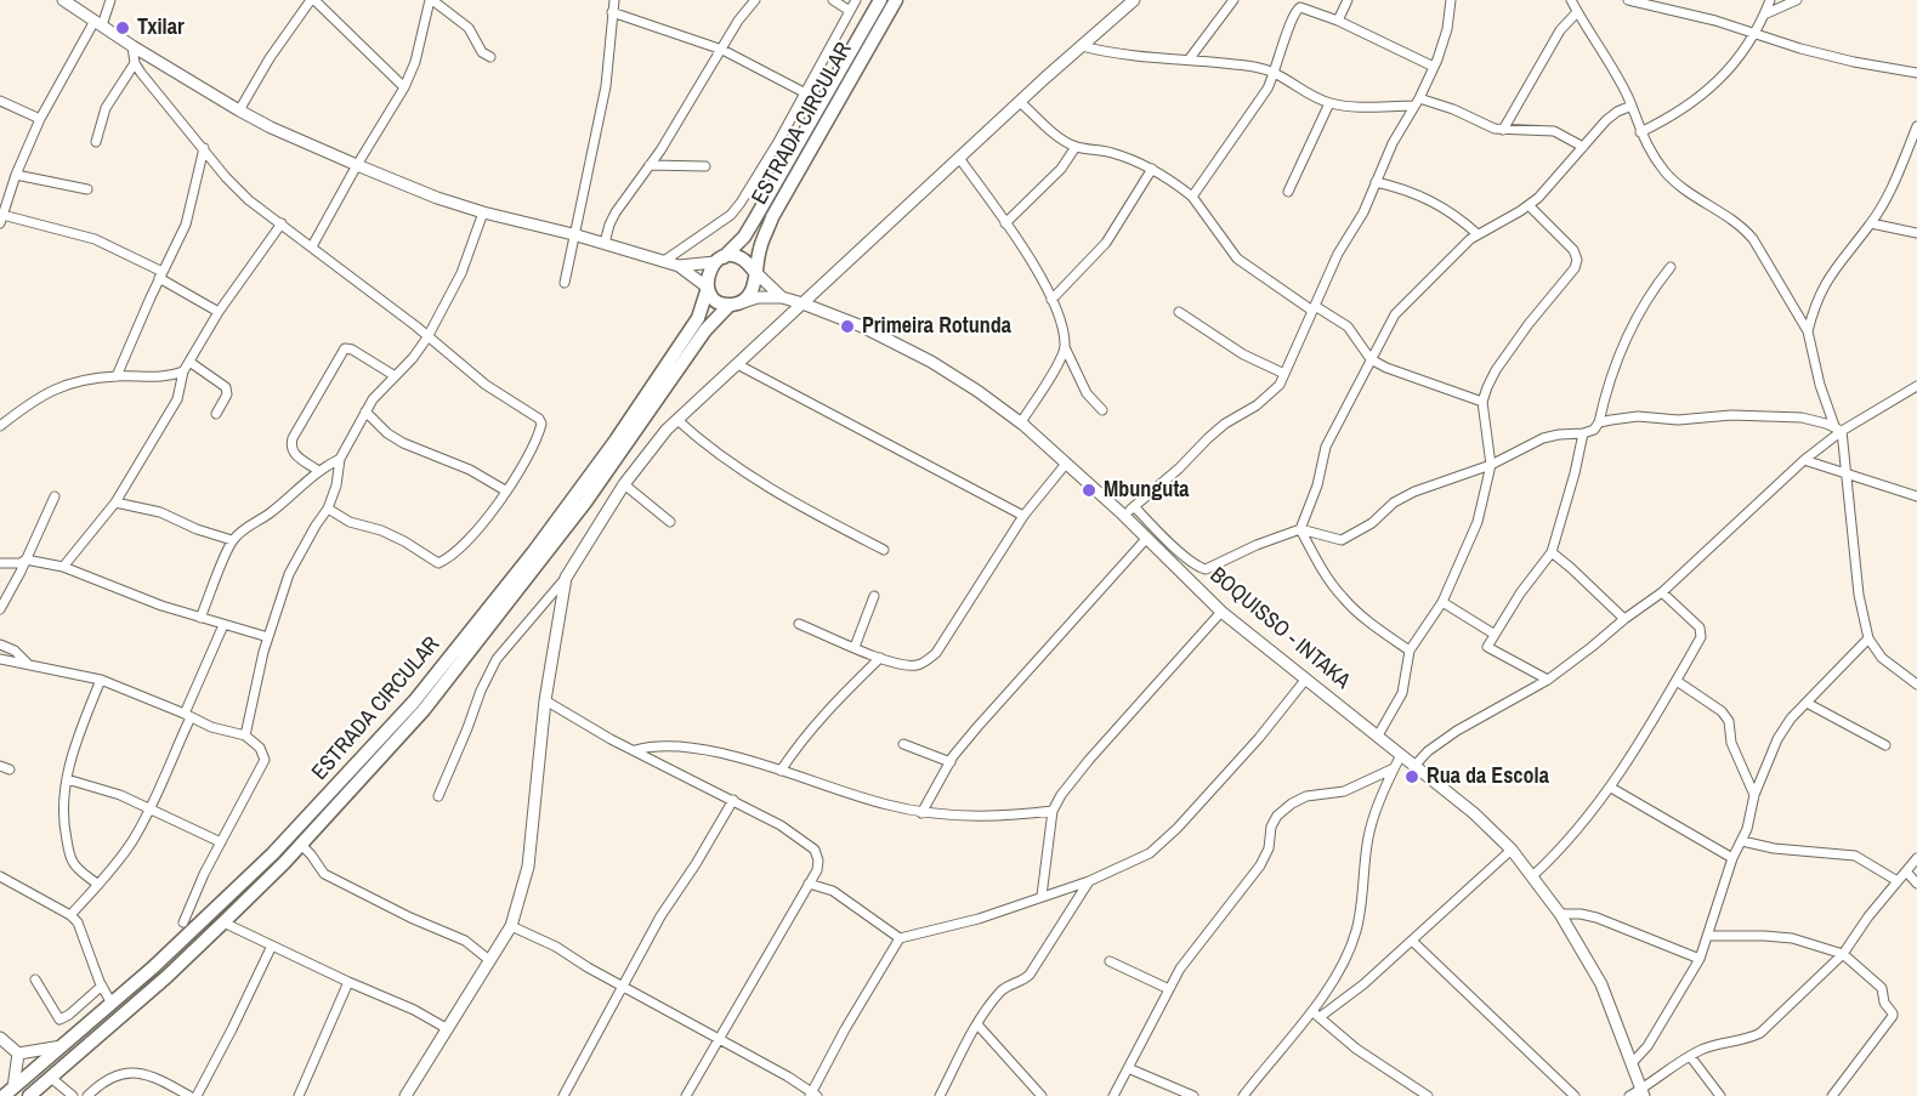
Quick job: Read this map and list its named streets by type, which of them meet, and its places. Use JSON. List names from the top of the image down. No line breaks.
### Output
{"streets":{"main road":["ESTRADA CIRCULAR"],"street":["BOQUISSO - INTAKA"]},"places":["Txilar","Primeira Rotunda","Mbunguta","Rua da Escola"]}
